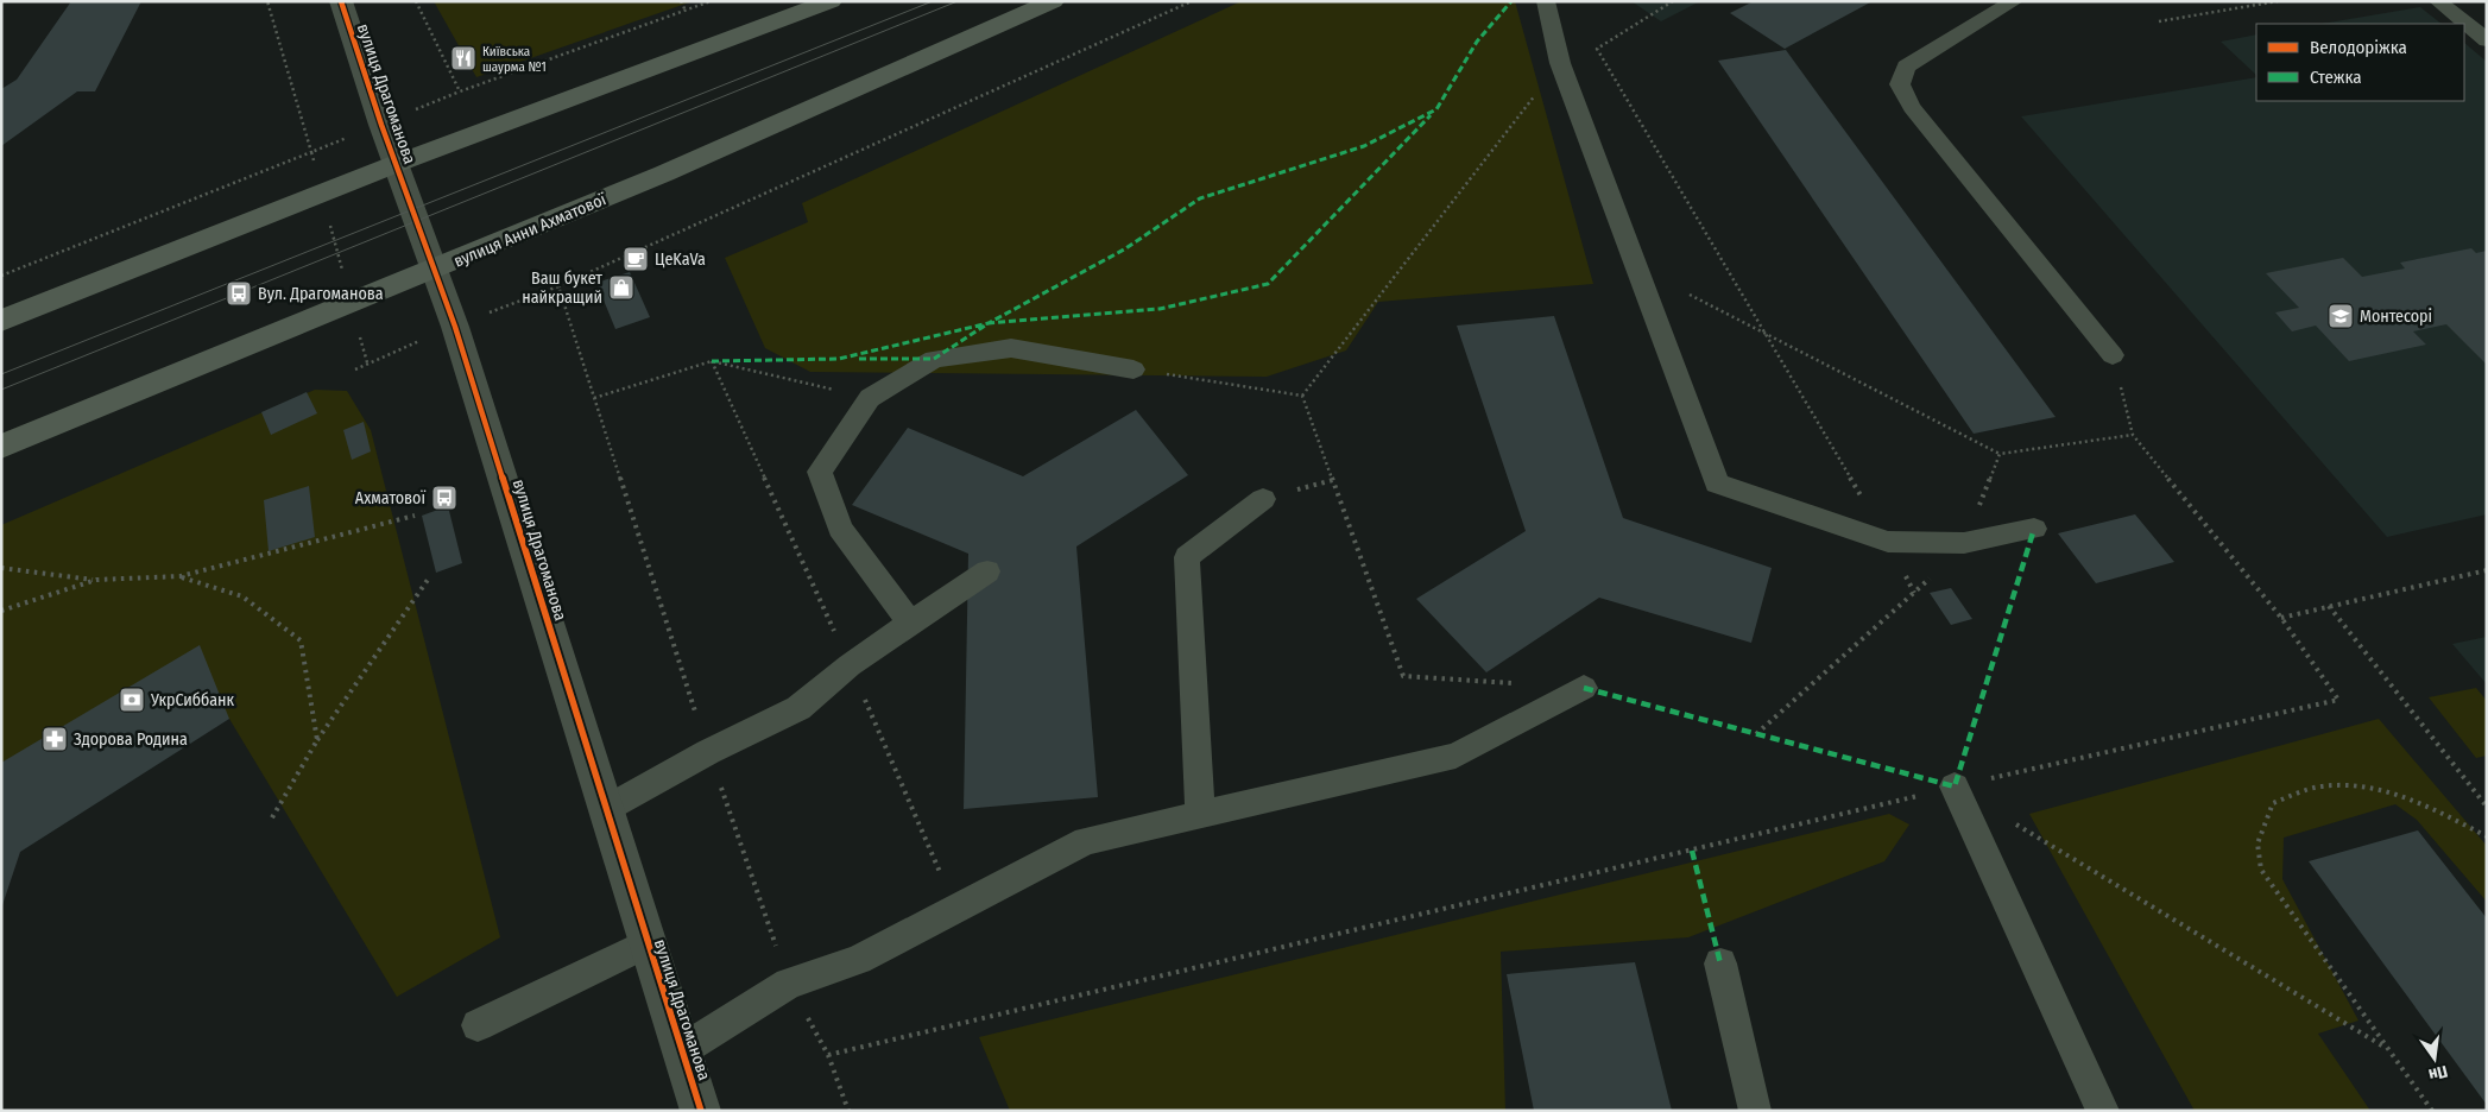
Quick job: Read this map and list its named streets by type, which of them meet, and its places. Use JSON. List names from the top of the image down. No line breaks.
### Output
{"streets":{"main road":["вулиця Анни Ахматової"],"street":["вулиця Драгоманова"]},"crossings":[["вулиця Драгоманова","вулиця Анни Ахматової"]],"places":{"restaurant":["Київська шаурма №1"],"cafe":["ЦеKaVa"],"shop":["Ваш букет найкращий"],"bus stop":["Вул. Драгоманова","Ахматової"],"school or university":["Монтесорі"],"bank":["УкрСиббанк"],"pharmacy":["Здорова Родина"]},"legend":["Велодоріжка","Стежка"],"north":"bottom"}
